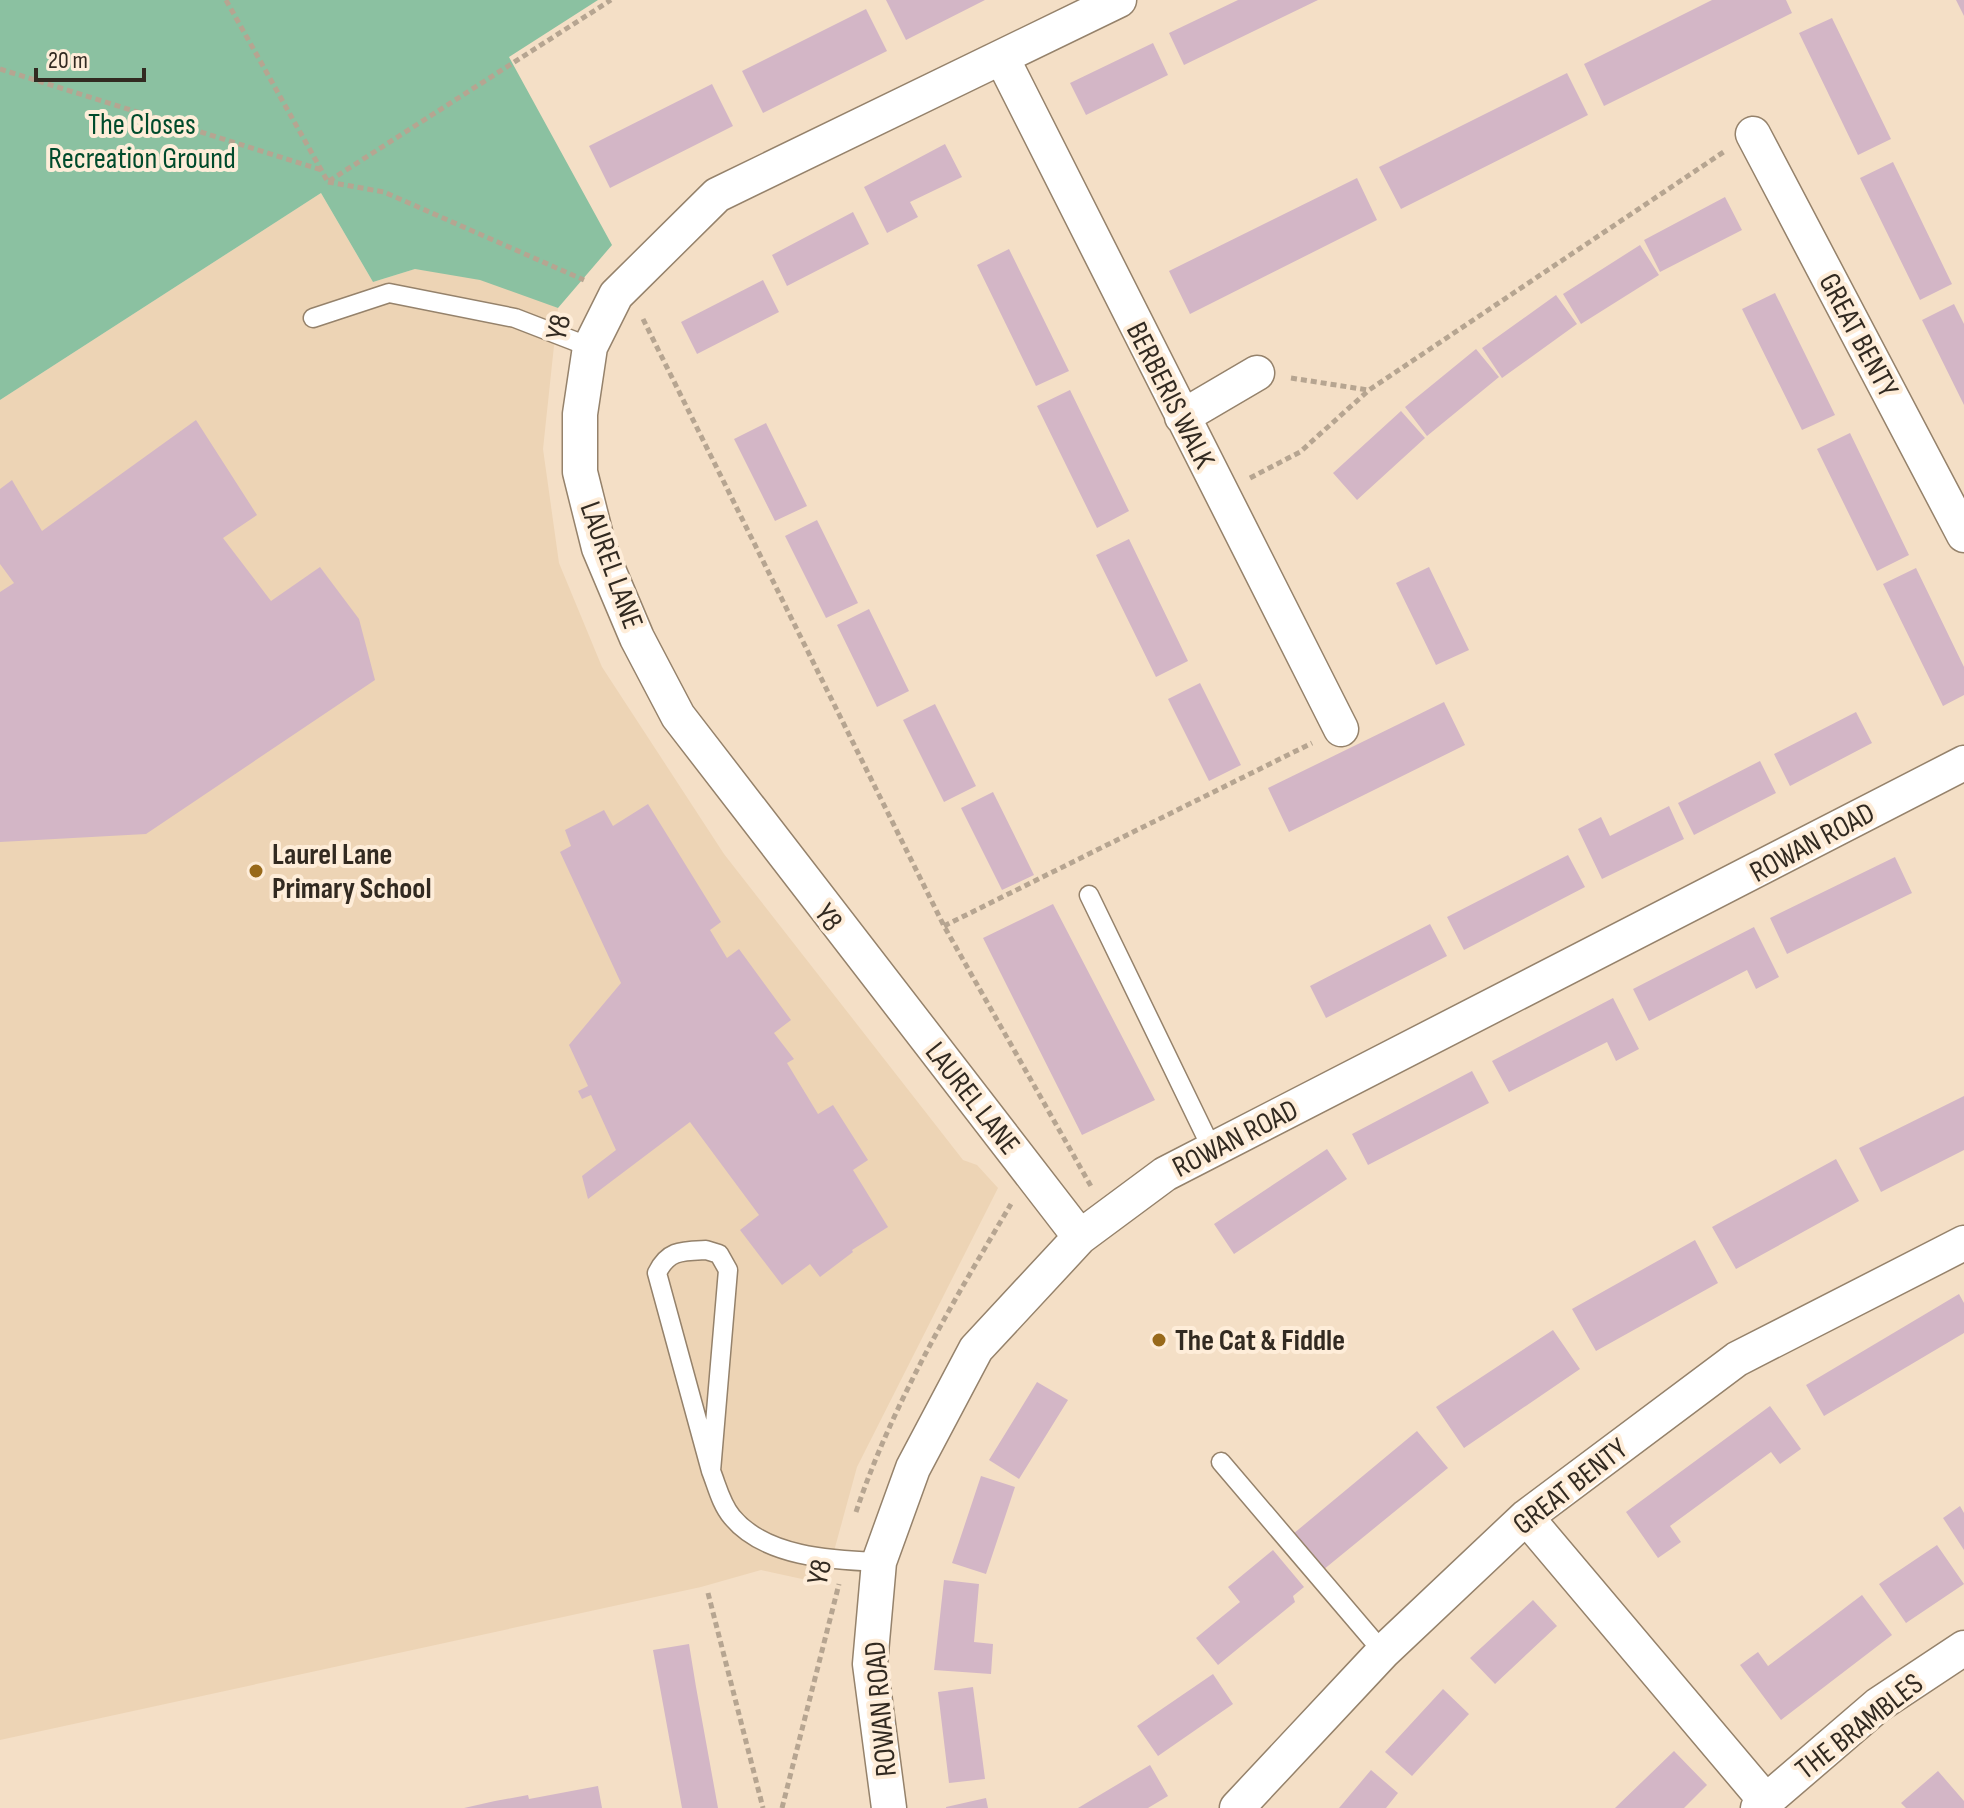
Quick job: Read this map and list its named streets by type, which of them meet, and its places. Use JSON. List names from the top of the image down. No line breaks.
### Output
{"streets":{"street":["GREAT BENTY","BERBERIS WALK","LAUREL LANE","ROWAN ROAD","THE BRAMBLES"],"path":["Y8"]},"crossings":[["Y8","LAUREL LANE"],["Y8","ROWAN ROAD"],["BERBERIS WALK","LAUREL LANE"],["LAUREL LANE","ROWAN ROAD"]],"parks":["The Closes Recreation Ground"],"places":["Laurel Lane Primary School","The Cat & Fiddle"],"scale_bar":"20 m"}
